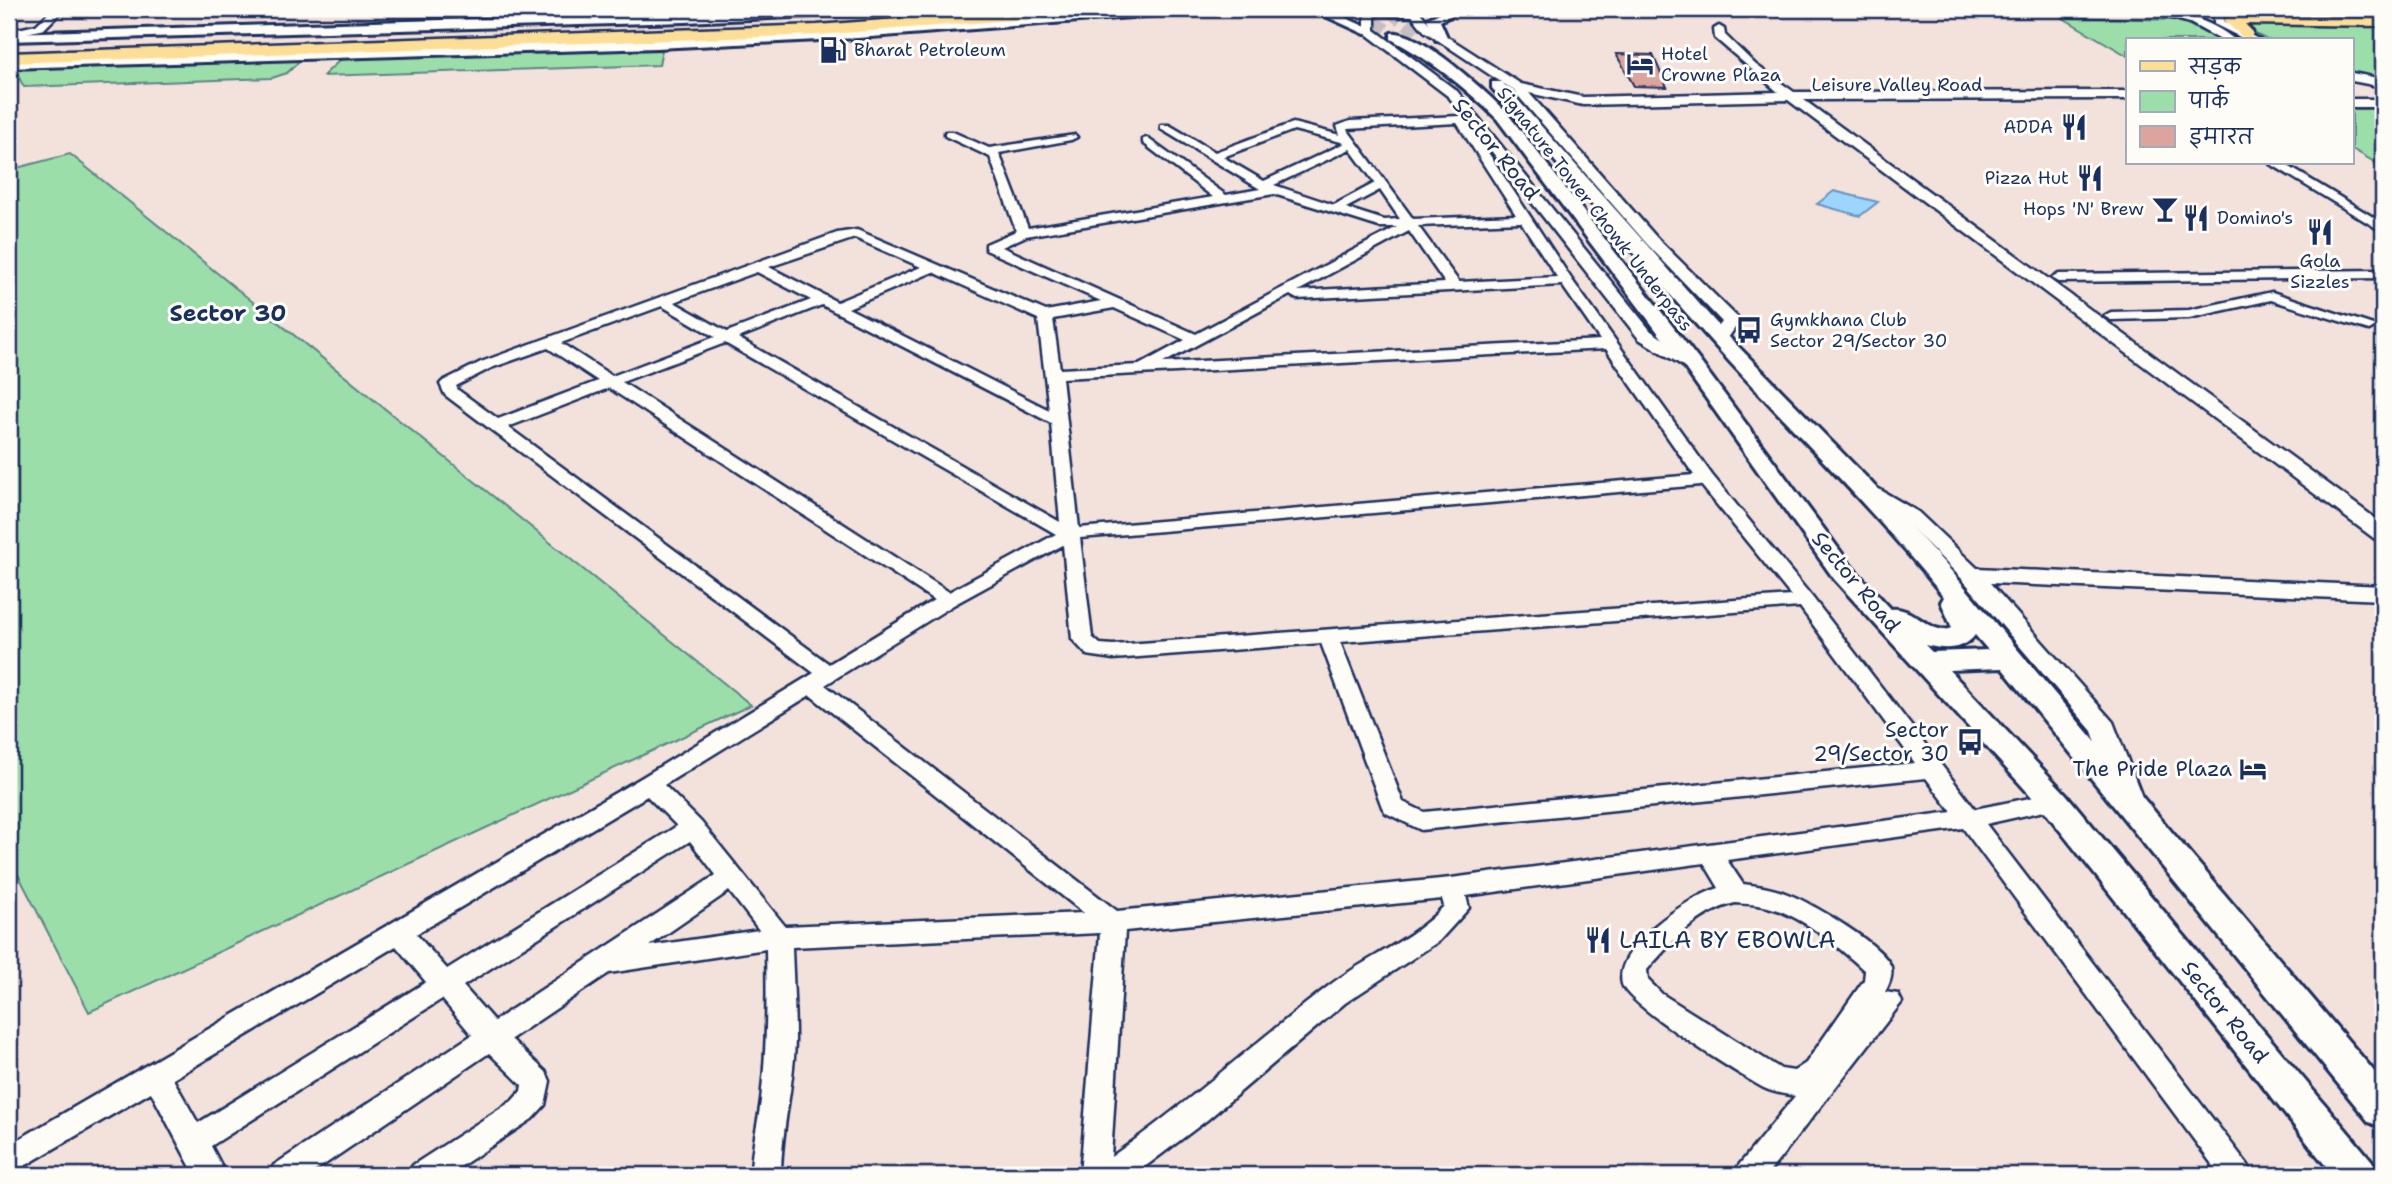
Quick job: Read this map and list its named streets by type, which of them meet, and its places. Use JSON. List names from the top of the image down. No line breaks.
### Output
{"streets":{"main road":["Sector Road","Signature Tower Chowk Underpass"],"street":["Leisure Valley Road"]},"crossings":[["Sector Road","Signature Tower Chowk Underpass"]],"districts":["Sector 30"],"places":{"fuel station":["Bharat Petroleum"],"hotel":["Hotel Crowne Plaza","The Pride Plaza"],"restaurant":["ADDA","Pizza Hut","Domino's","Gola Sizzles","LAILA BY EBOWLA"],"bar":["Hops 'N' Brew"],"bus stop":["Gymkhana Club Sector 29/Sector 30","Sector 29/Sector 30"]},"legend":["सड़क","पार्क","इमारत"]}
